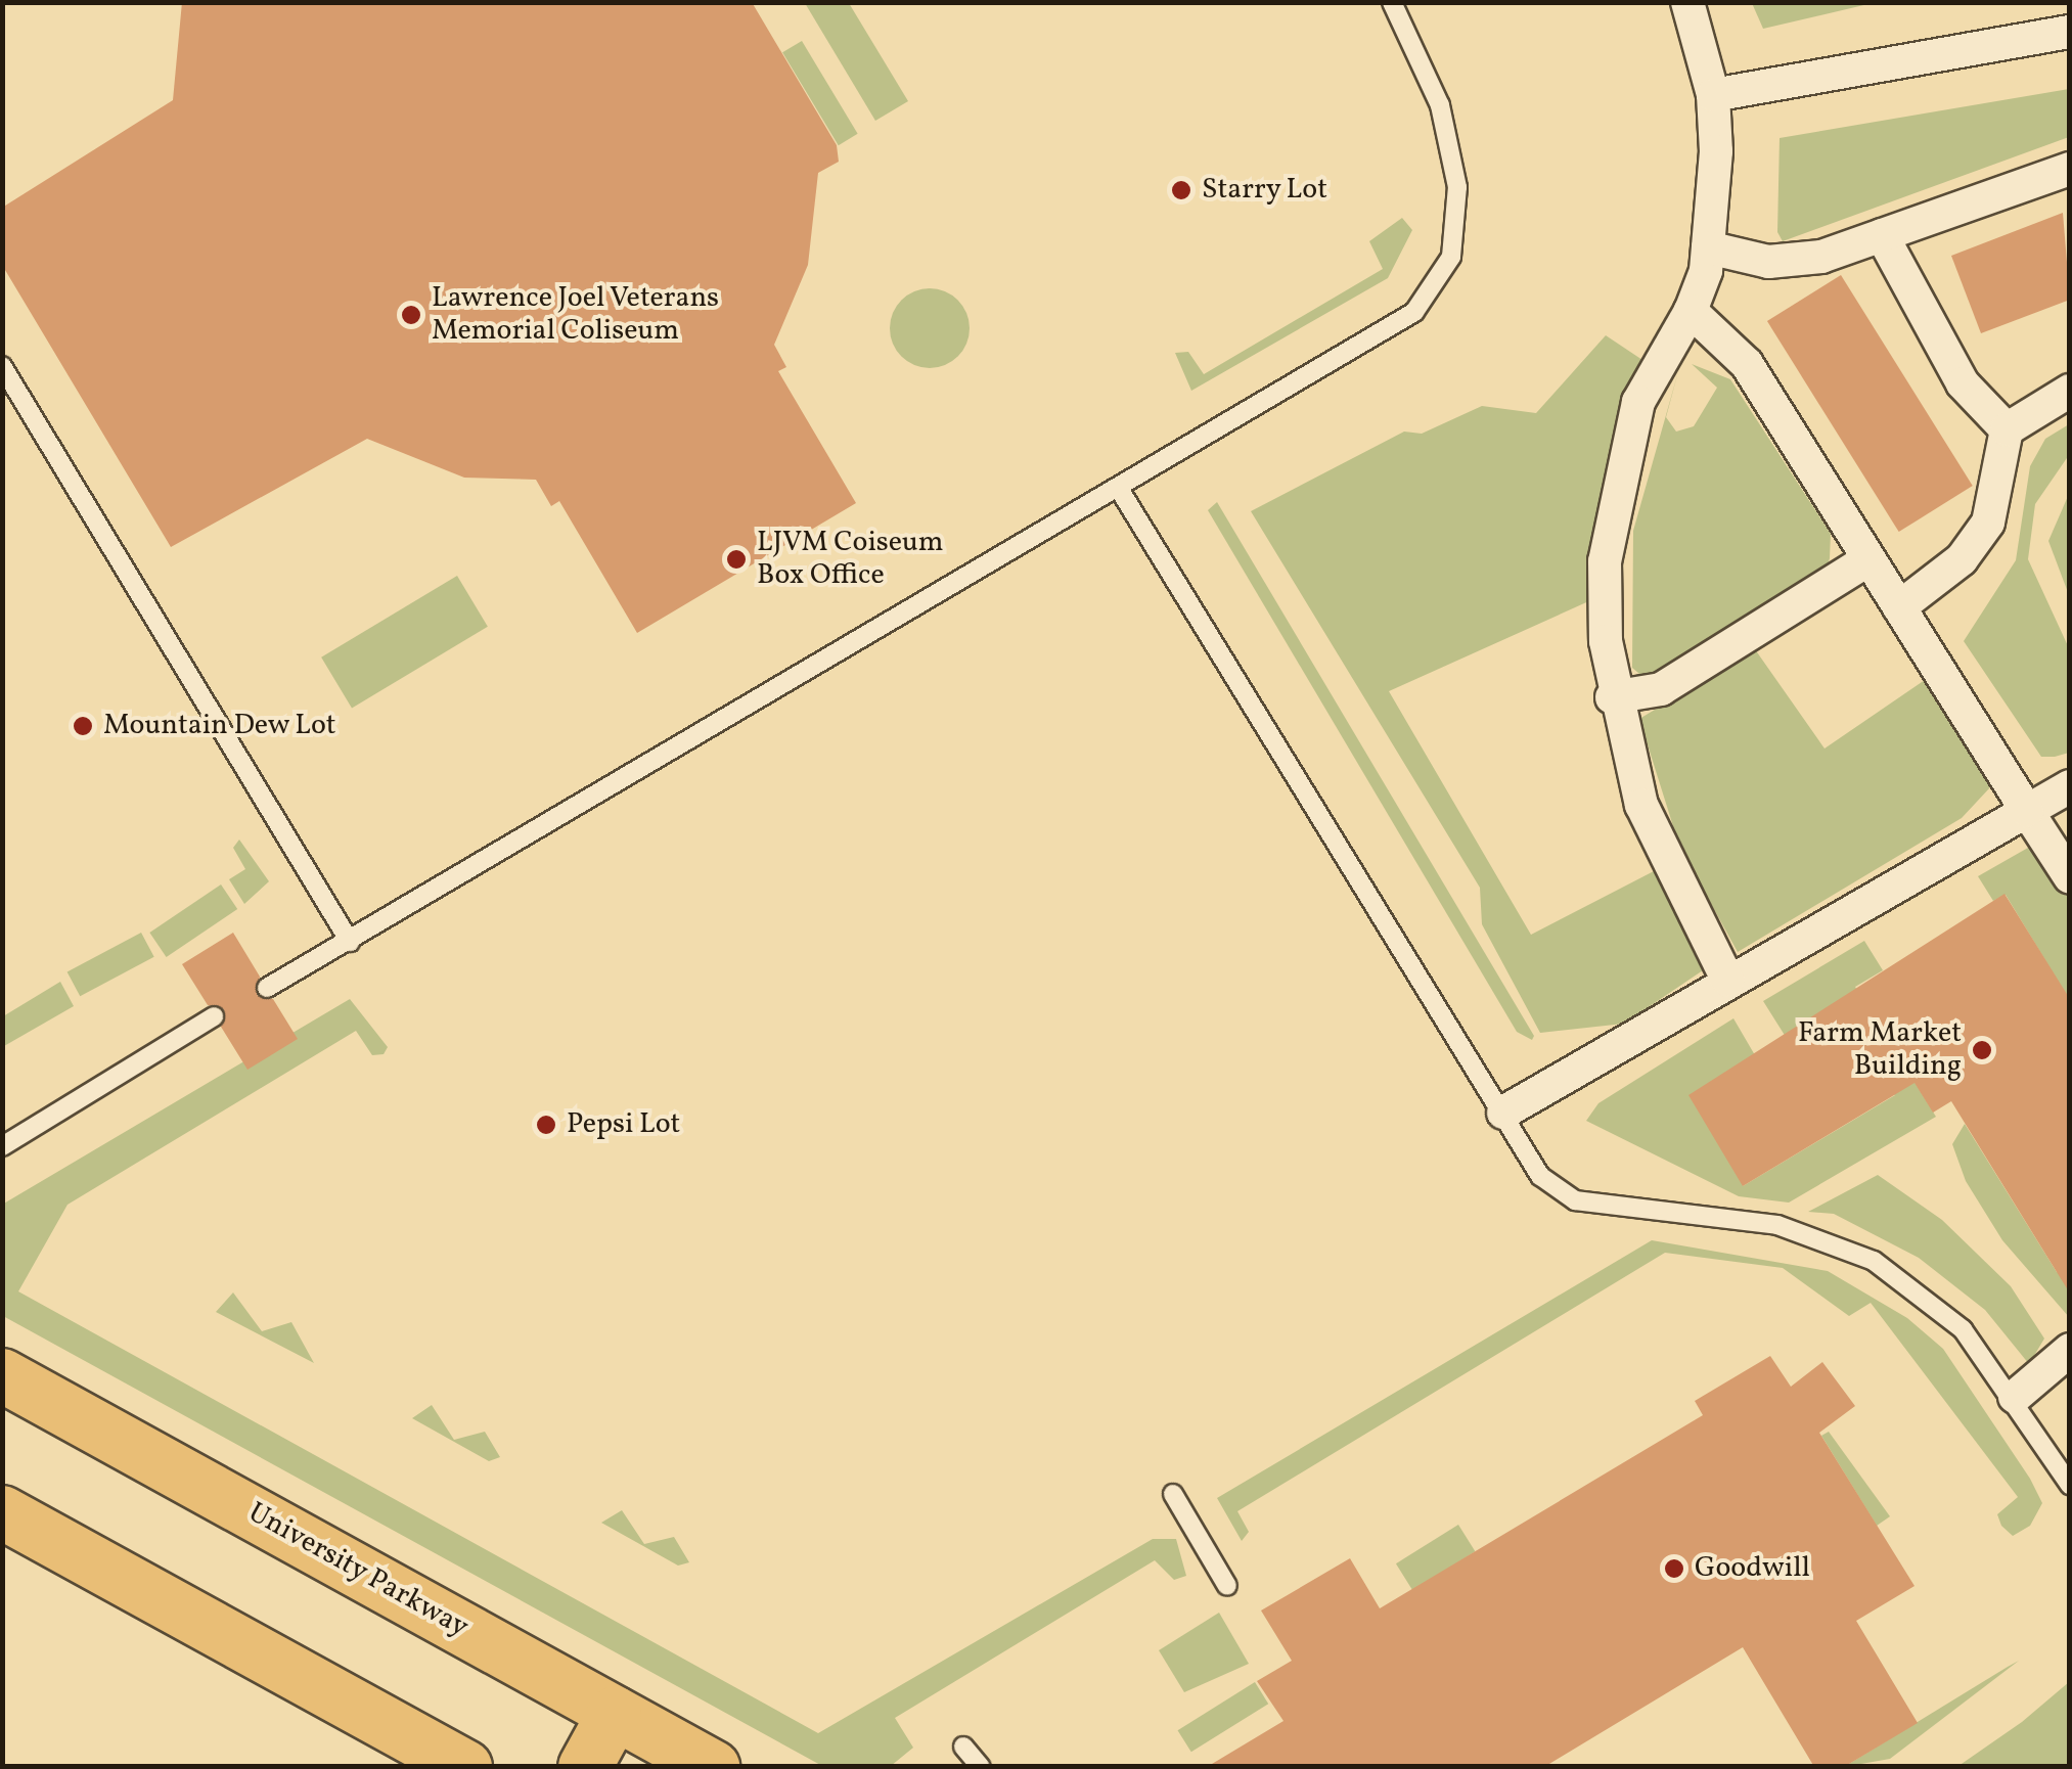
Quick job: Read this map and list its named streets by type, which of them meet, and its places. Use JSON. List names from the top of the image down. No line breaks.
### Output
{"streets":{"main road":["University Parkway"]},"places":["Starry Lot","Lawrence Joel Veterans Memorial Coliseum","LJVM Coiseum Box Office","Mountain Dew Lot","Farm Market Building","Pepsi Lot","Goodwill"]}
